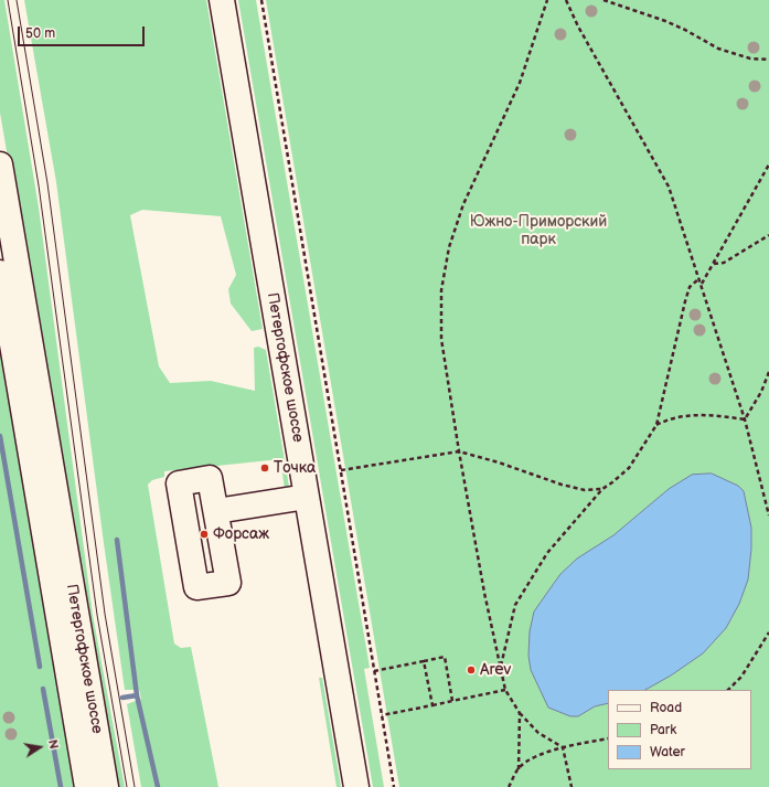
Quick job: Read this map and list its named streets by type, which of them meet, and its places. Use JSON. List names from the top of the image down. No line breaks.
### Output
{"streets":{"main road":["Петергофское шоссе"]},"parks":["Южно-Приморский парк"],"places":["Точка","Форсаж","Arev"],"legend":["Road","Park","Water"],"scale_bar":"50 m","north":"right"}
